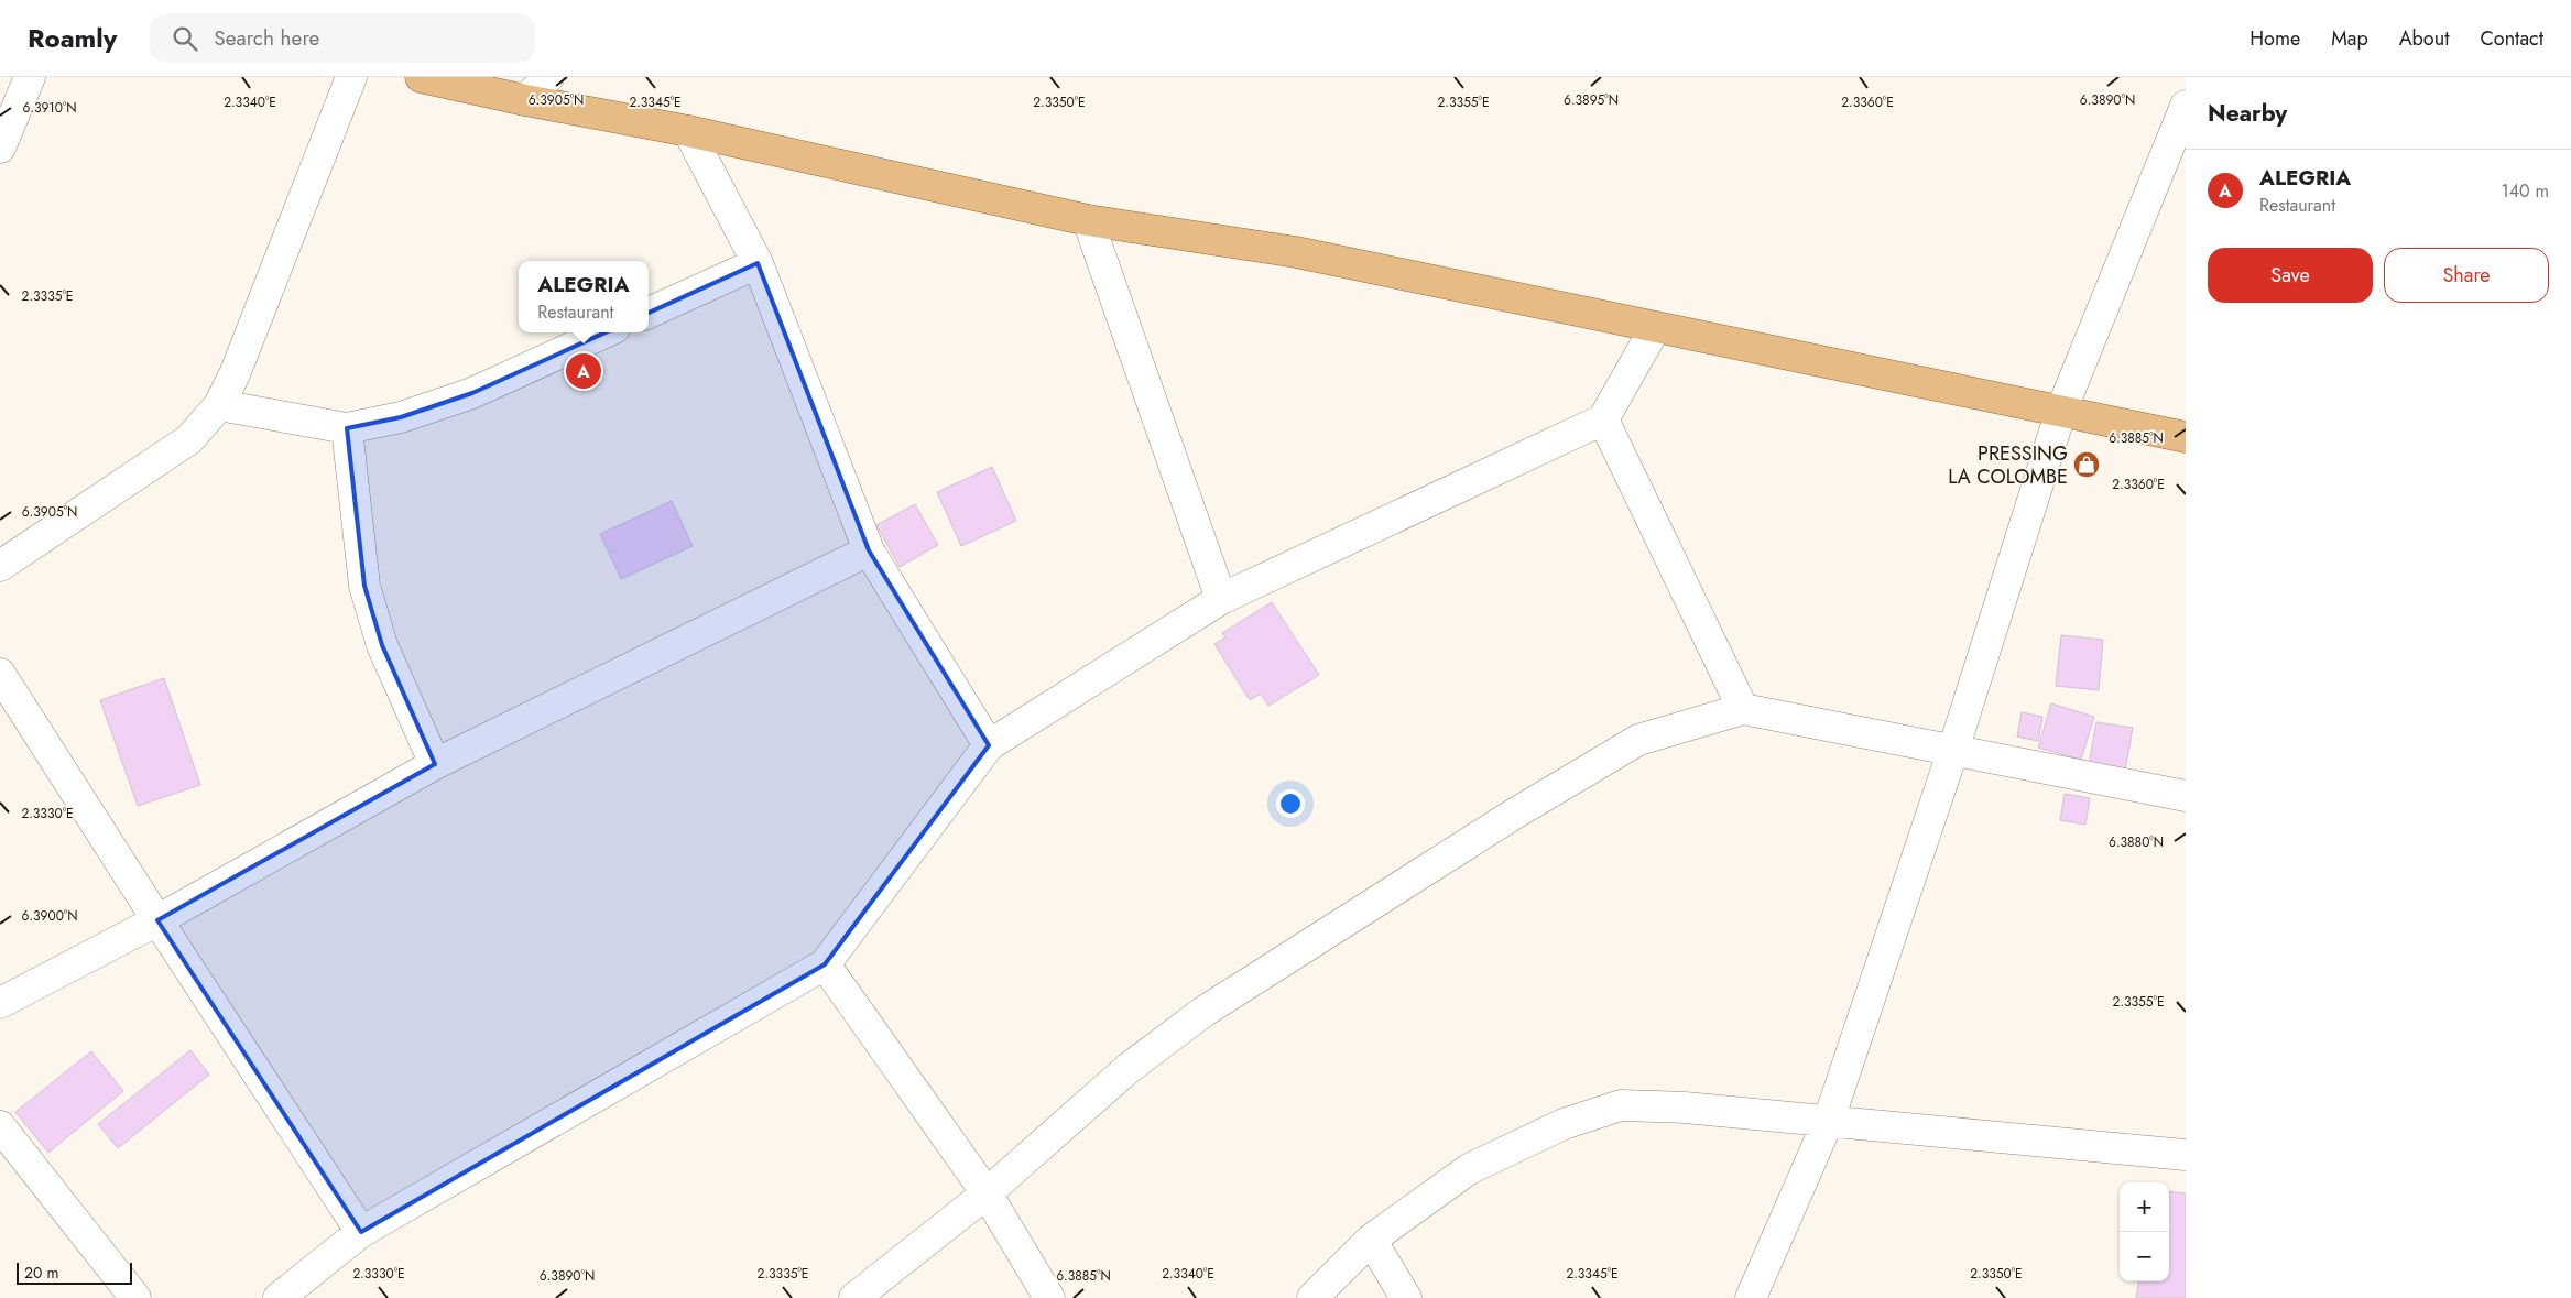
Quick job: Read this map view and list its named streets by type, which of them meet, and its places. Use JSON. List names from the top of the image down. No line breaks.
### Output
{"places":{"shop":["PRESSING LA COLOMBE"]},"scale_bar":"20 m","page":{"header":"Roamly","search":"Search here","nav":["Home","Map","About","Contact"],"heading":"Nearby","list":[{"mark":"A","name":"ALEGRIA","note":"Restaurant","value":"140 m"}],"buttons":["Save","Share"],"popup":["ALEGRIA","Restaurant"],"pins":"A","map_buttons":["+","−"],"scale":"20 m"},"coordinates":["6.3905°N","6.3895°N","6.3890°N","2.3355°E","2.3360°E","2.3340°E","2.3345°E","2.3350°E","6.3910°N","2.3335°E","6.3885°N","2.3330°E","6.3880°N","6.3900°N"]}
